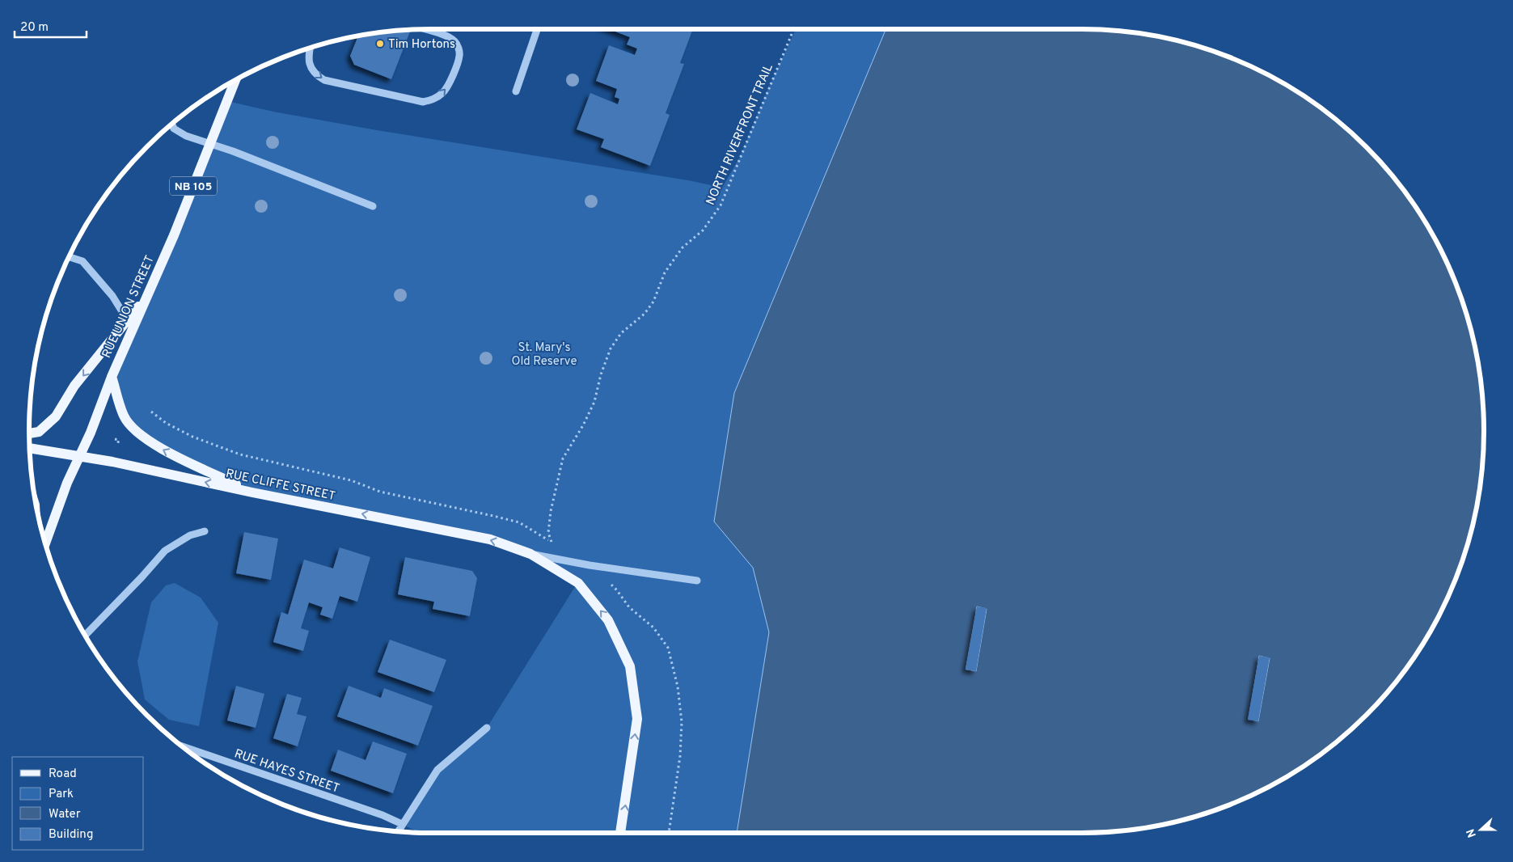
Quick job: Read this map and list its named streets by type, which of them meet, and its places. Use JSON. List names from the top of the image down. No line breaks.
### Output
{"streets":{"main road":["NB 105","RUE UNION STREET","RUE CLIFFE STREET"],"street":["RUE HAYES STREET"],"path":["NORTH RIVERFRONT TRAIL"]},"crossings":[["RUE UNION STREET","RUE CLIFFE STREET"]],"one_way":["RUE CLIFFE STREET"],"parks":["St. Mary's Old Reserve"],"places":["Tim Hortons"],"legend":["Road","Park","Water","Building"],"scale_bar":"20 m","north":"left"}
